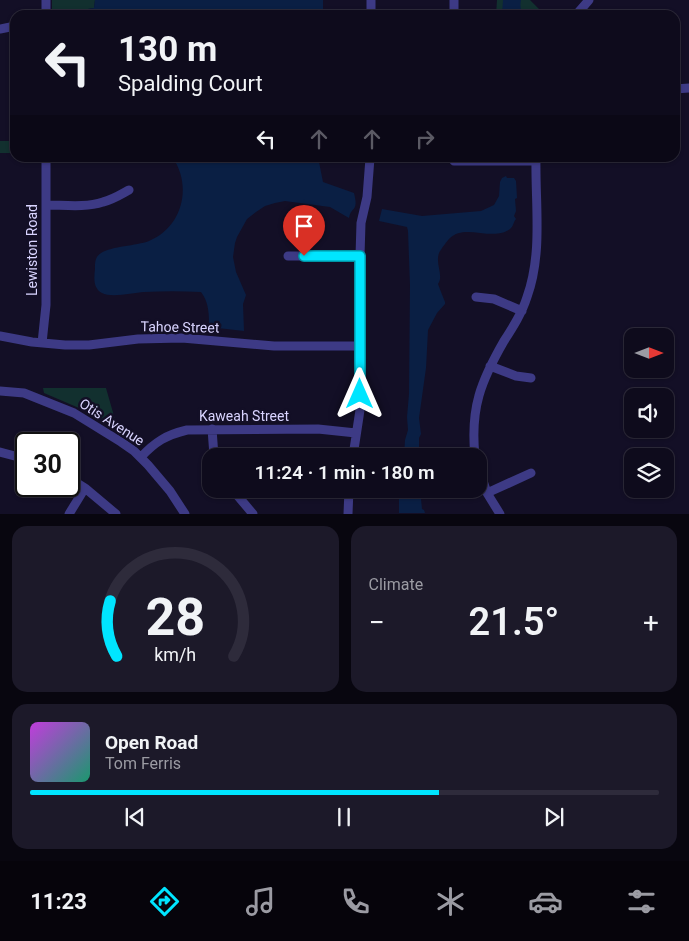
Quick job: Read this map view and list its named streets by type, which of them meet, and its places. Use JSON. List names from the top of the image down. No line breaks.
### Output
{"streets":{"street":["Lewiston Road","Tahoe Street","Kaweah Street","Otis Avenue"]},"crossings":[["Lewiston Road","Tahoe Street"],["Kaweah Street","Otis Avenue"]],"north":"right","page":{"turn":["130 m","Spalding Court"],"limit":"30","trip":"11:24 · 1 min · 180 m","tile":"Climate","heat":["−","21.5°","+"],"song":["Open Road","Tom Ferris"],"tabs":"11:23","gauge":["28","km/h"]}}
